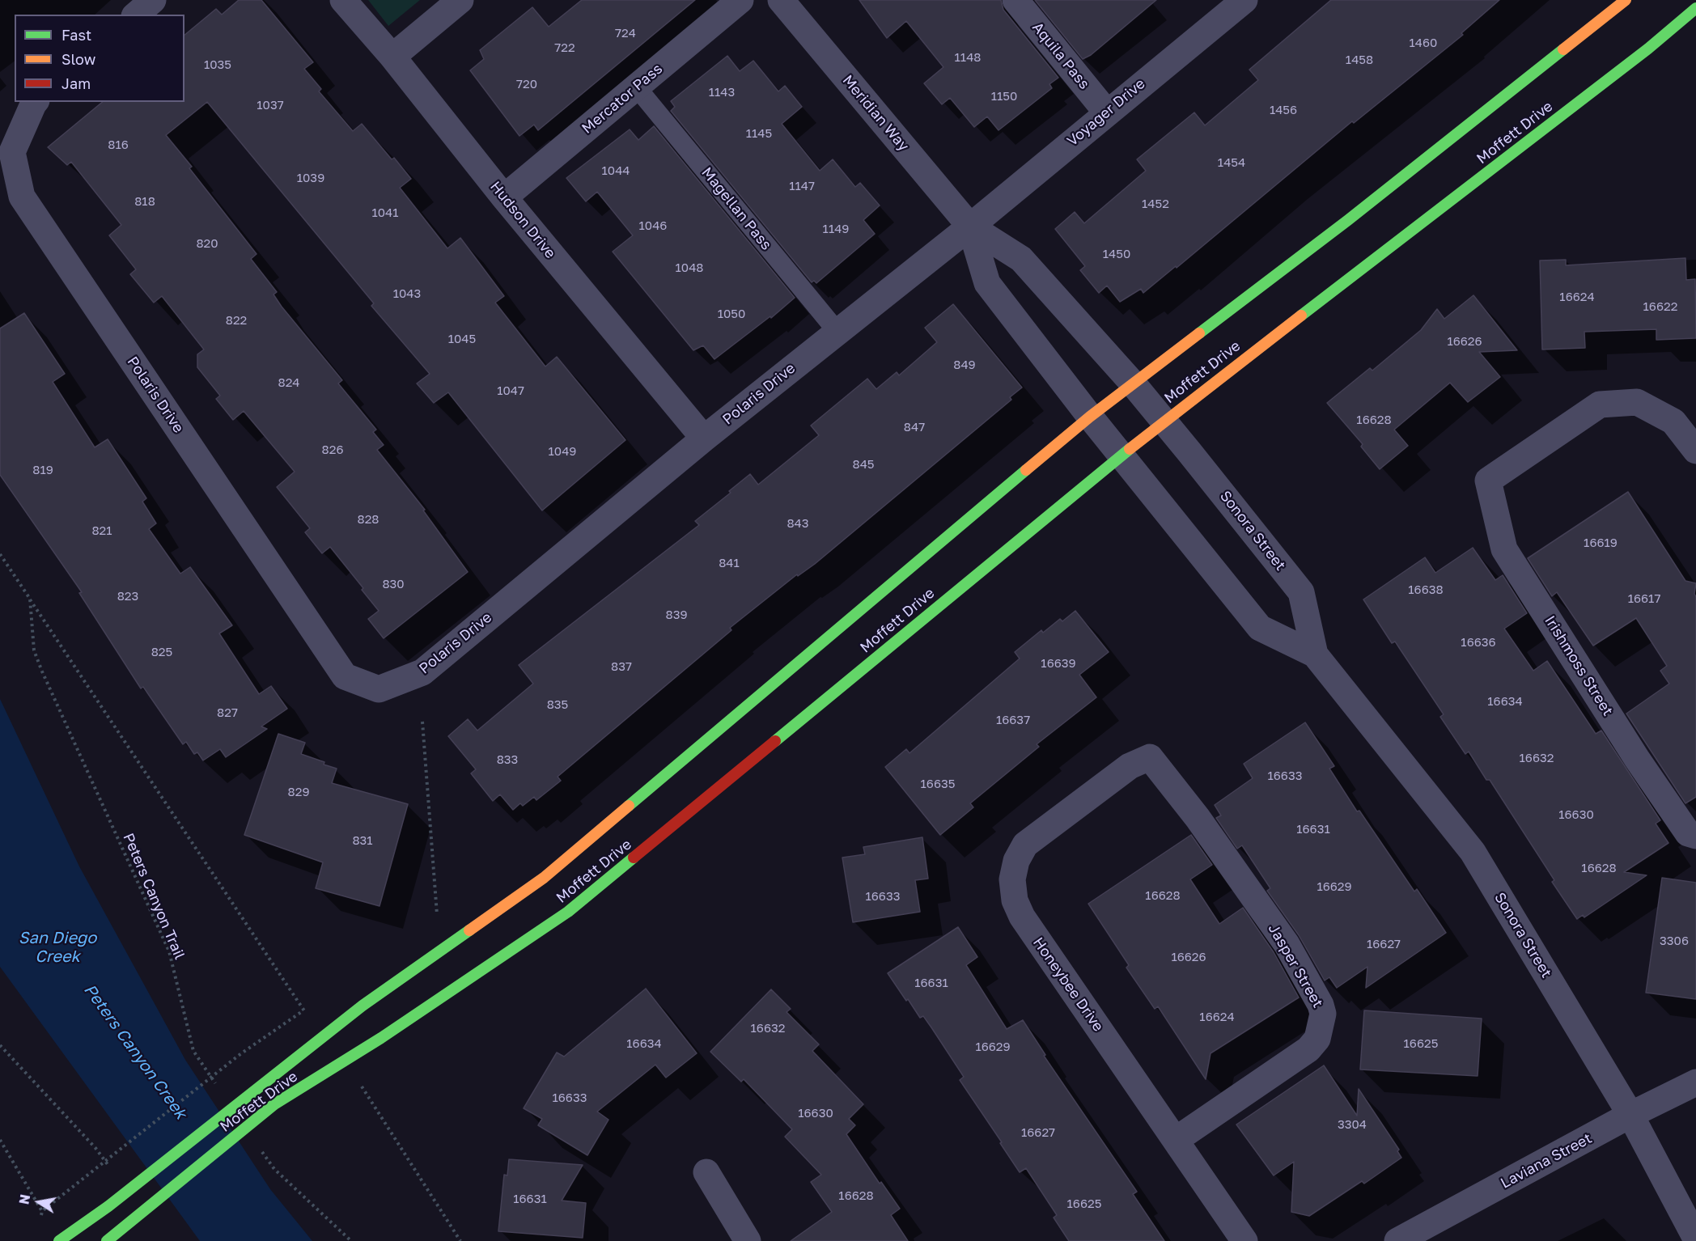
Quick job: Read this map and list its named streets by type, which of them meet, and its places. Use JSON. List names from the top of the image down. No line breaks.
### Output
{"streets":{"street":["Aquila Pass","Mercator Pass","Voyager Drive","Meridian Way","Moffett Drive","Hudson Drive","Polaris Drive","Sonora Street","Irishmoss Street","Jasper Street","Honeybee Drive","Laviana Street"],"lane":["Magellan Pass"],"path":["Peters Canyon Trail"]},"crossings":[["Aquila Pass","Voyager Drive"],["Mercator Pass","Magellan Pass"],["Mercator Pass","Hudson Drive"],["Voyager Drive","Meridian Way"],["Voyager Drive","Polaris Drive"],["Meridian Way","Moffett Drive"],["Meridian Way","Polaris Drive"],["Meridian Way","Sonora Street"],["Moffett Drive","Sonora Street"],["Magellan Pass","Polaris Drive"],["Hudson Drive","Polaris Drive"],["Sonora Street","Laviana Street"],["Jasper Street","Honeybee Drive"]],"water":["San Diego Creek","Peters Canyon Creek"],"house_numbers":["724","1460","722","1148","1458","1035","720","1143","1150","1037","1456","1145","816","1454","1044","1039","1147","818","1452","1041","1046","1149","820","1450","1048","1043","16624","16622","1050","822","1045","16626","849","824","1047","16628","847","826","1049","845","819","828","843","821","16619","841","830","16638","823","16617","839","16636","825","16639","837","16634","835","827","16637","16632","833","16633","16635","829","16630","16631","831","16628","16629","16628","16633","3306","16627","16626","16631","16624","16632","16634","16625","16629","16633","16630","3304","16627","16628","16631","16625"],"legend":["Fast","Slow","Jam"],"north":"left"}
